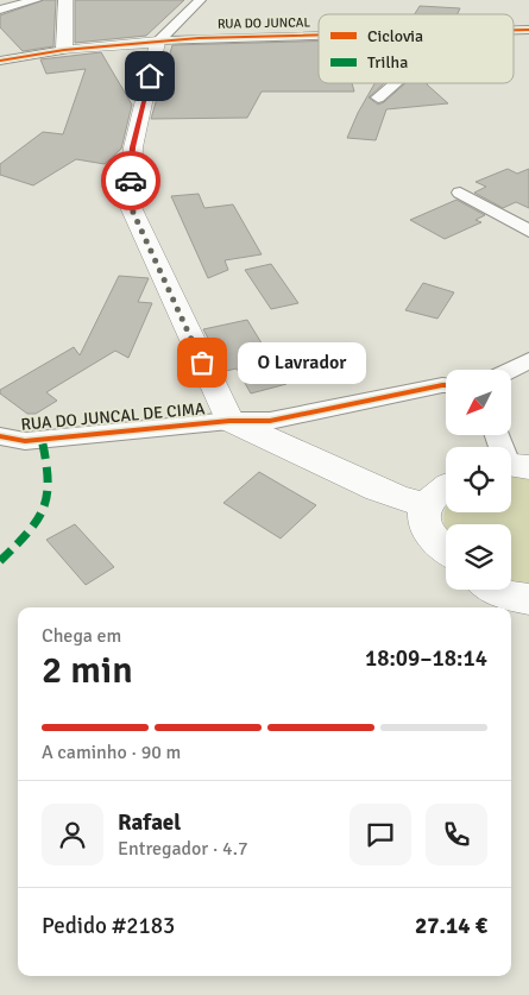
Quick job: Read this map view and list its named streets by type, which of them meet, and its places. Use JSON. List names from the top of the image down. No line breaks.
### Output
{"streets":{"street":["RUA DO JUNCAL","RUA DO JUNCAL DE CIMA"]},"crossings":[["RUA DO JUNCAL","RUA DO JUNCAL DE CIMA"]],"places":["O Lavrador"],"legend":["Ciclovia","Trilha"],"north":"bottom left","page":{"bubble":"O Lavrador","heading":["2 min","Chega em","18:09–18:14"],"panel":["Rafael","Entregador · 4.7","Pedido #2183","27.14 €"],"bar":"A caminho · 90 m"}}
